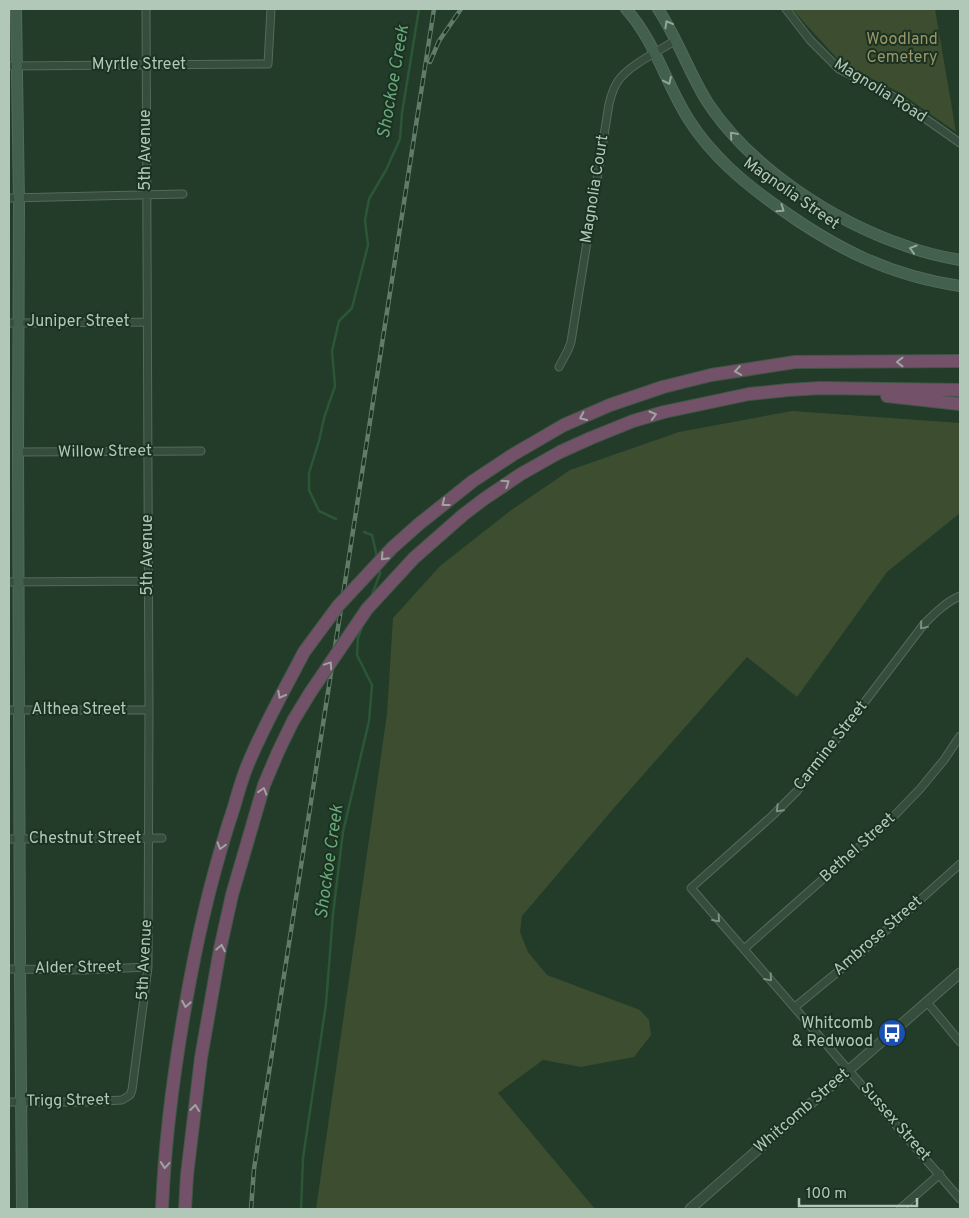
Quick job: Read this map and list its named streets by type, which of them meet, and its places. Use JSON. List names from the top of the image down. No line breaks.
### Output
{"streets":{"main road":["Magnolia Street"],"street":["Myrtle Street","Magnolia Road","5th Avenue","Magnolia Court","Juniper Street","Willow Street","Althea Street","Carmine Street","Chestnut Street","Bethel Street","Ambrose Street","Alder Street","Trigg Street","Whitcomb Street","Sussex Street"]},"crossings":[["Myrtle Street","5th Avenue"],["5th Avenue","Juniper Street"],["5th Avenue","Willow Street"],["5th Avenue","Althea Street"],["5th Avenue","Chestnut Street"],["5th Avenue","Alder Street"],["5th Avenue","Trigg Street"],["Magnolia Court","Magnolia Street"],["Carmine Street","Sussex Street"],["Bethel Street","Sussex Street"],["Ambrose Street","Sussex Street"],["Whitcomb Street","Sussex Street"]],"one_way":["Carmine Street","Sussex Street"],"water":["Shockoe Creek"],"parks":["Woodland Cemetery"],"places":{"bus stop":["Whitcomb & Redwood"]},"scale_bar":"100 m"}
